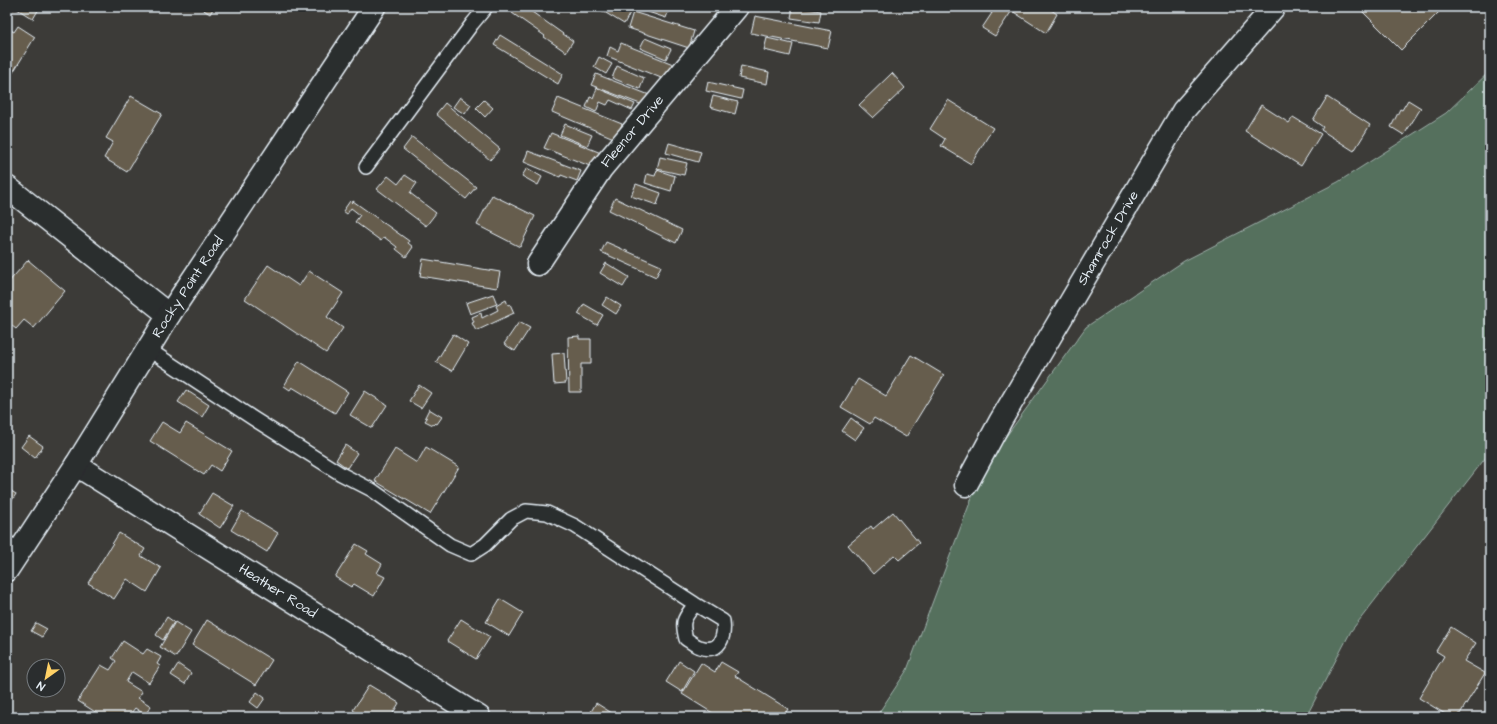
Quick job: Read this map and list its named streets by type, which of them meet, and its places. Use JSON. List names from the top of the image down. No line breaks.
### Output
{"streets":{"street":["Fleenor Drive","Shamrock Drive","Rocky Point Road","Heather Road"]},"crossings":[["Rocky Point Road","Heather Road"]],"north":"bottom left"}
